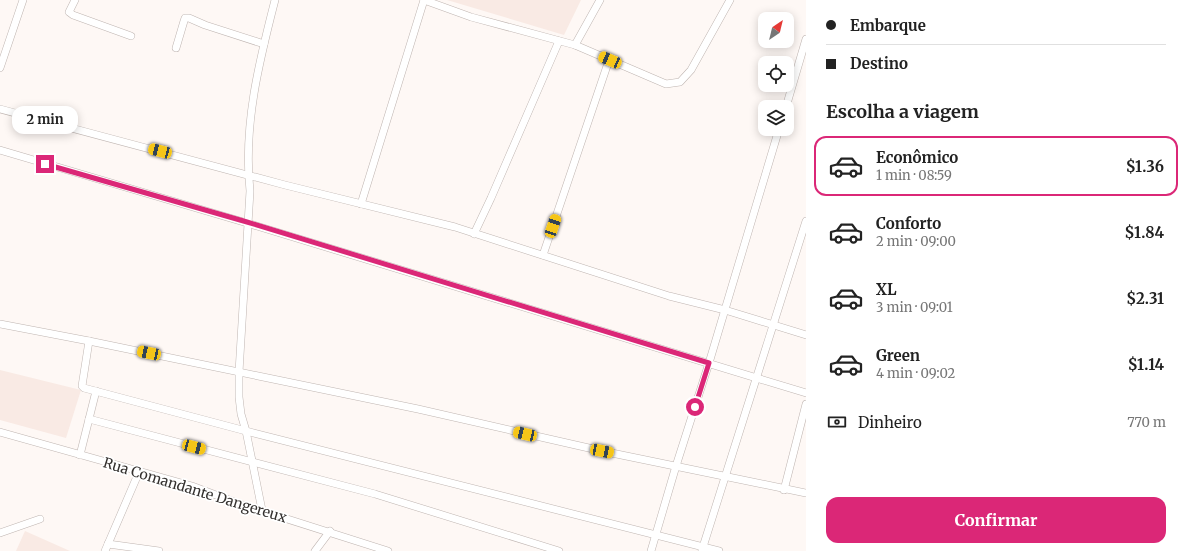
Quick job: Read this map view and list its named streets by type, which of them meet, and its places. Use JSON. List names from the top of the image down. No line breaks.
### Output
{"streets":{"street":["Rua Comandante Dangereux"]},"north":"top right","page":{"banner":["Embarque","Destino"],"heading":"Escolha a viagem","bubble":"2 min","list":[{"name":"Econômico","note":"1 min · 08:59","value":"$1.36"},{"name":"Conforto","note":"2 min · 09:00","value":"$1.84"},{"name":"XL","note":"3 min · 09:01","value":"$2.31"},{"name":"Green","note":"4 min · 09:02","value":"$1.14"}],"pay":["Dinheiro","770 m"],"buttons":"Confirmar"}}
